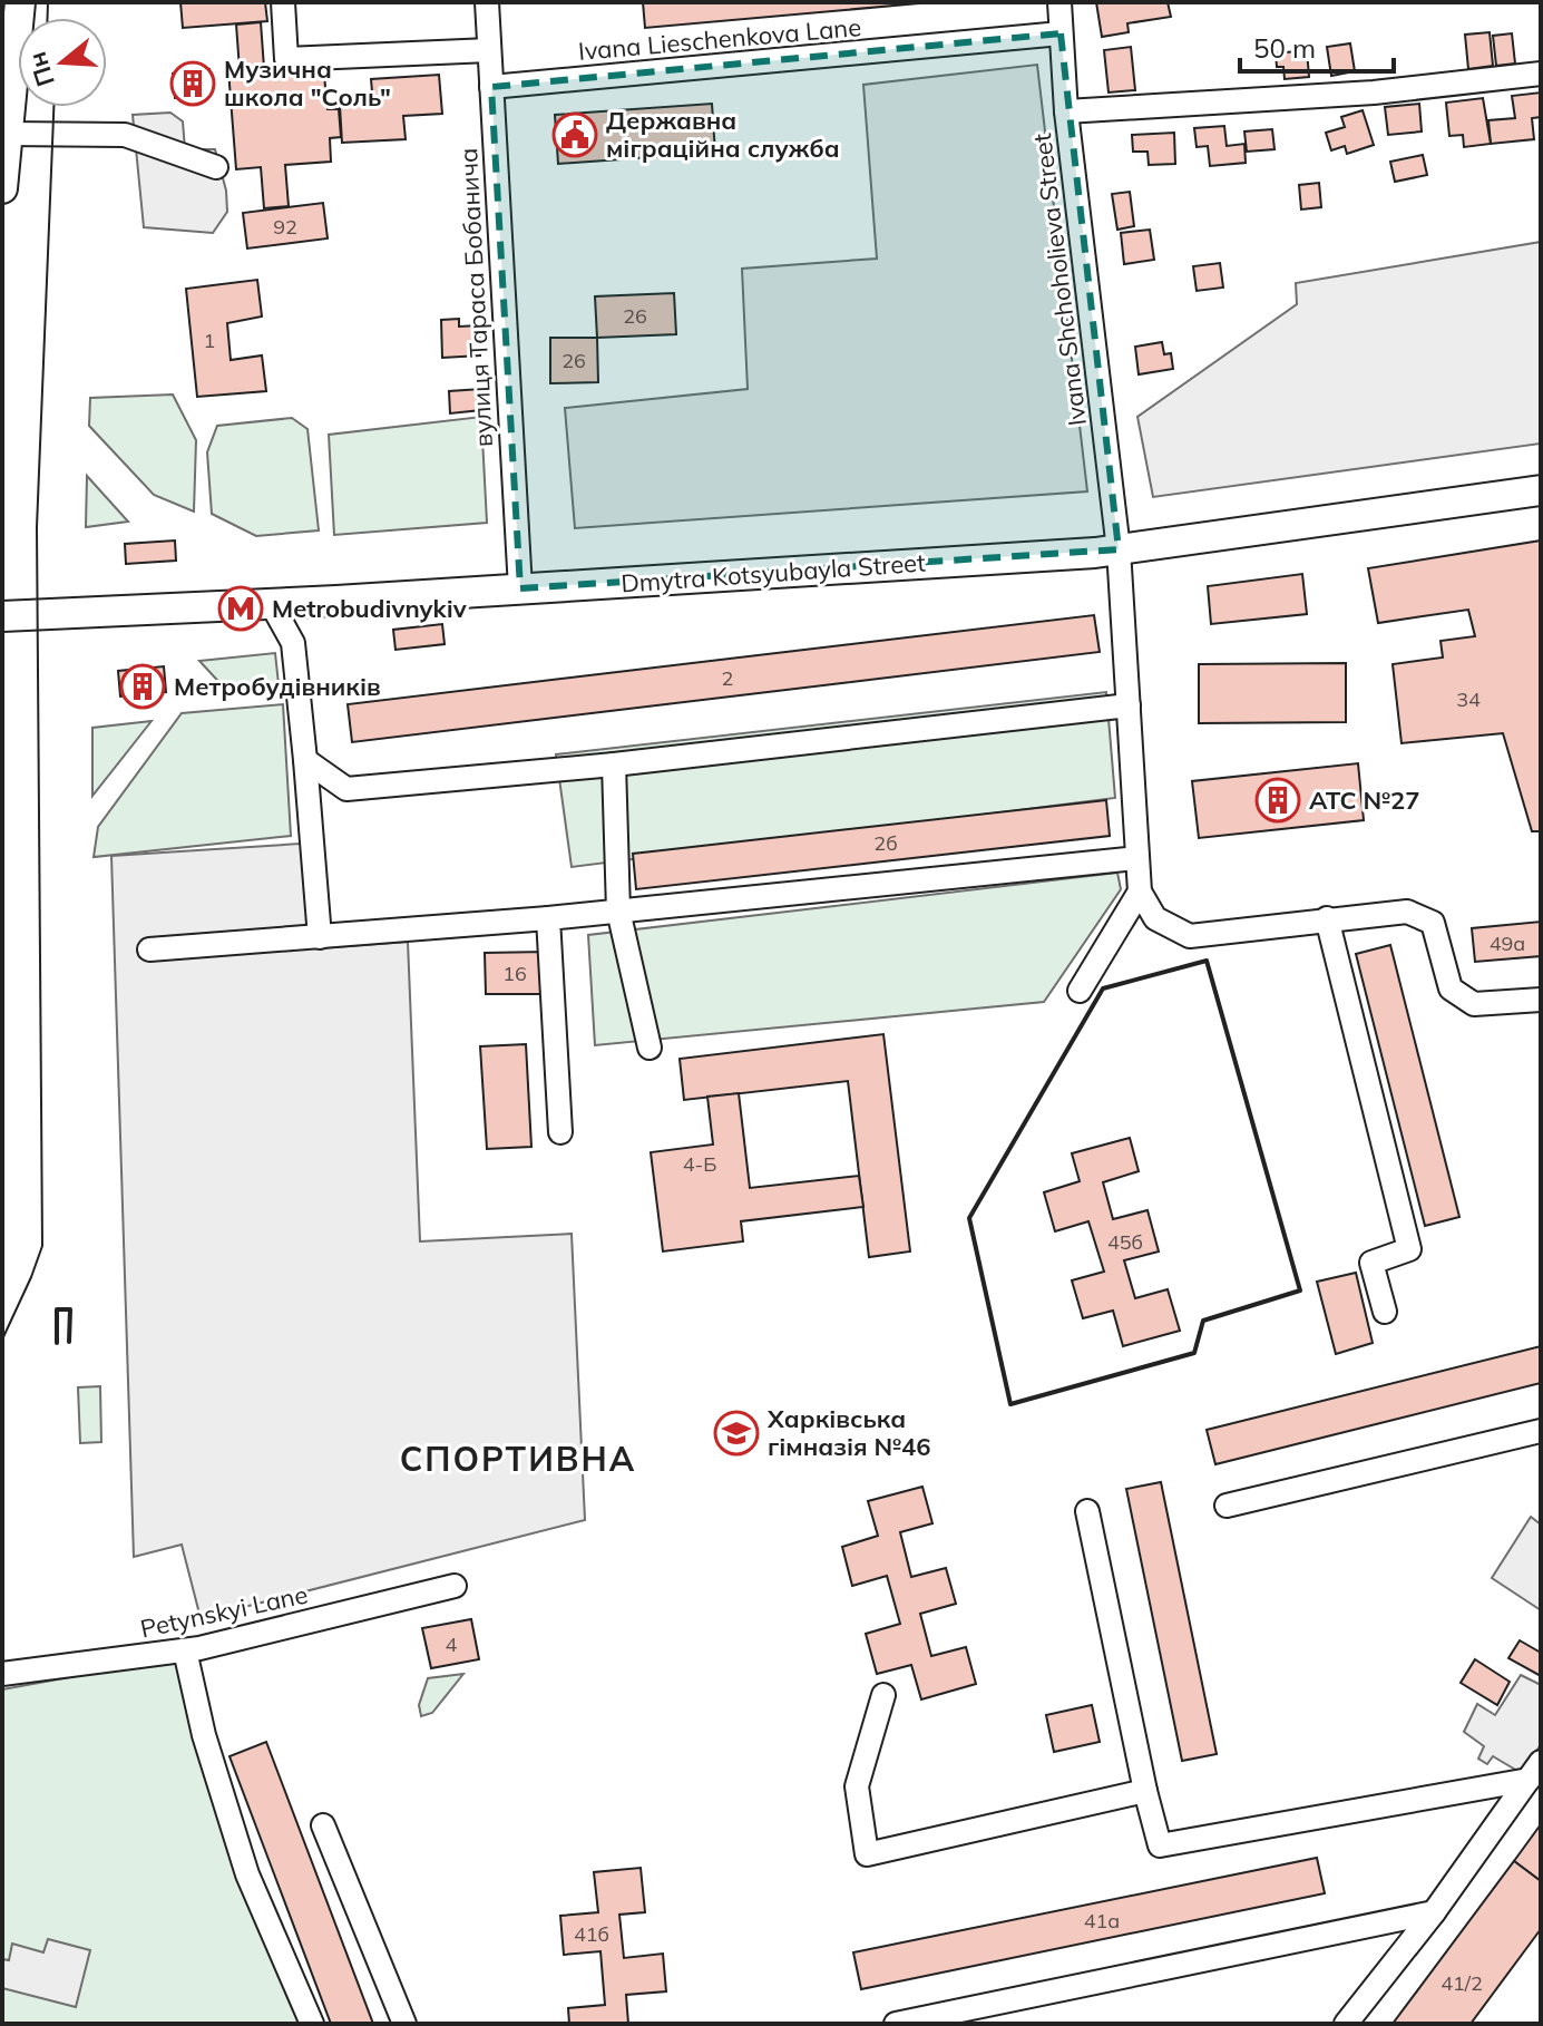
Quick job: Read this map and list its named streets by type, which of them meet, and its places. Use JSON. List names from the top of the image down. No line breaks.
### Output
{"streets":{"main road":["Dmytra Kotsyubayla Street"],"street":["Ivana Lieschenkova Lane","Ivana Shchoholieva Street","вулиця Тараса Бобанича","Petynskyi Lane"]},"crossings":[["Ivana Lieschenkova Lane","Ivana Shchoholieva Street"],["Ivana Lieschenkova Lane","вулиця Тараса Бобанича"],["Ivana Shchoholieva Street","Dmytra Kotsyubayla Street"],["вулиця Тараса Бобанича","Dmytra Kotsyubayla Street"]],"districts":["СПОРТИВНА"],"places":{"building":["Музична школа \"Соль\"","Метробудівників","АТС №27"],"public building":["Державна міграційна служба"],"metro station":["Metrobudіvnykіv"],"school or university":["Харківська гімназія №46"]},"house_numbers":["92","26","1","26","2","34","2б","49а","16","4-Б","45б","4","41а","41б","41/2"],"scale_bar":"50 m","north":"left"}
